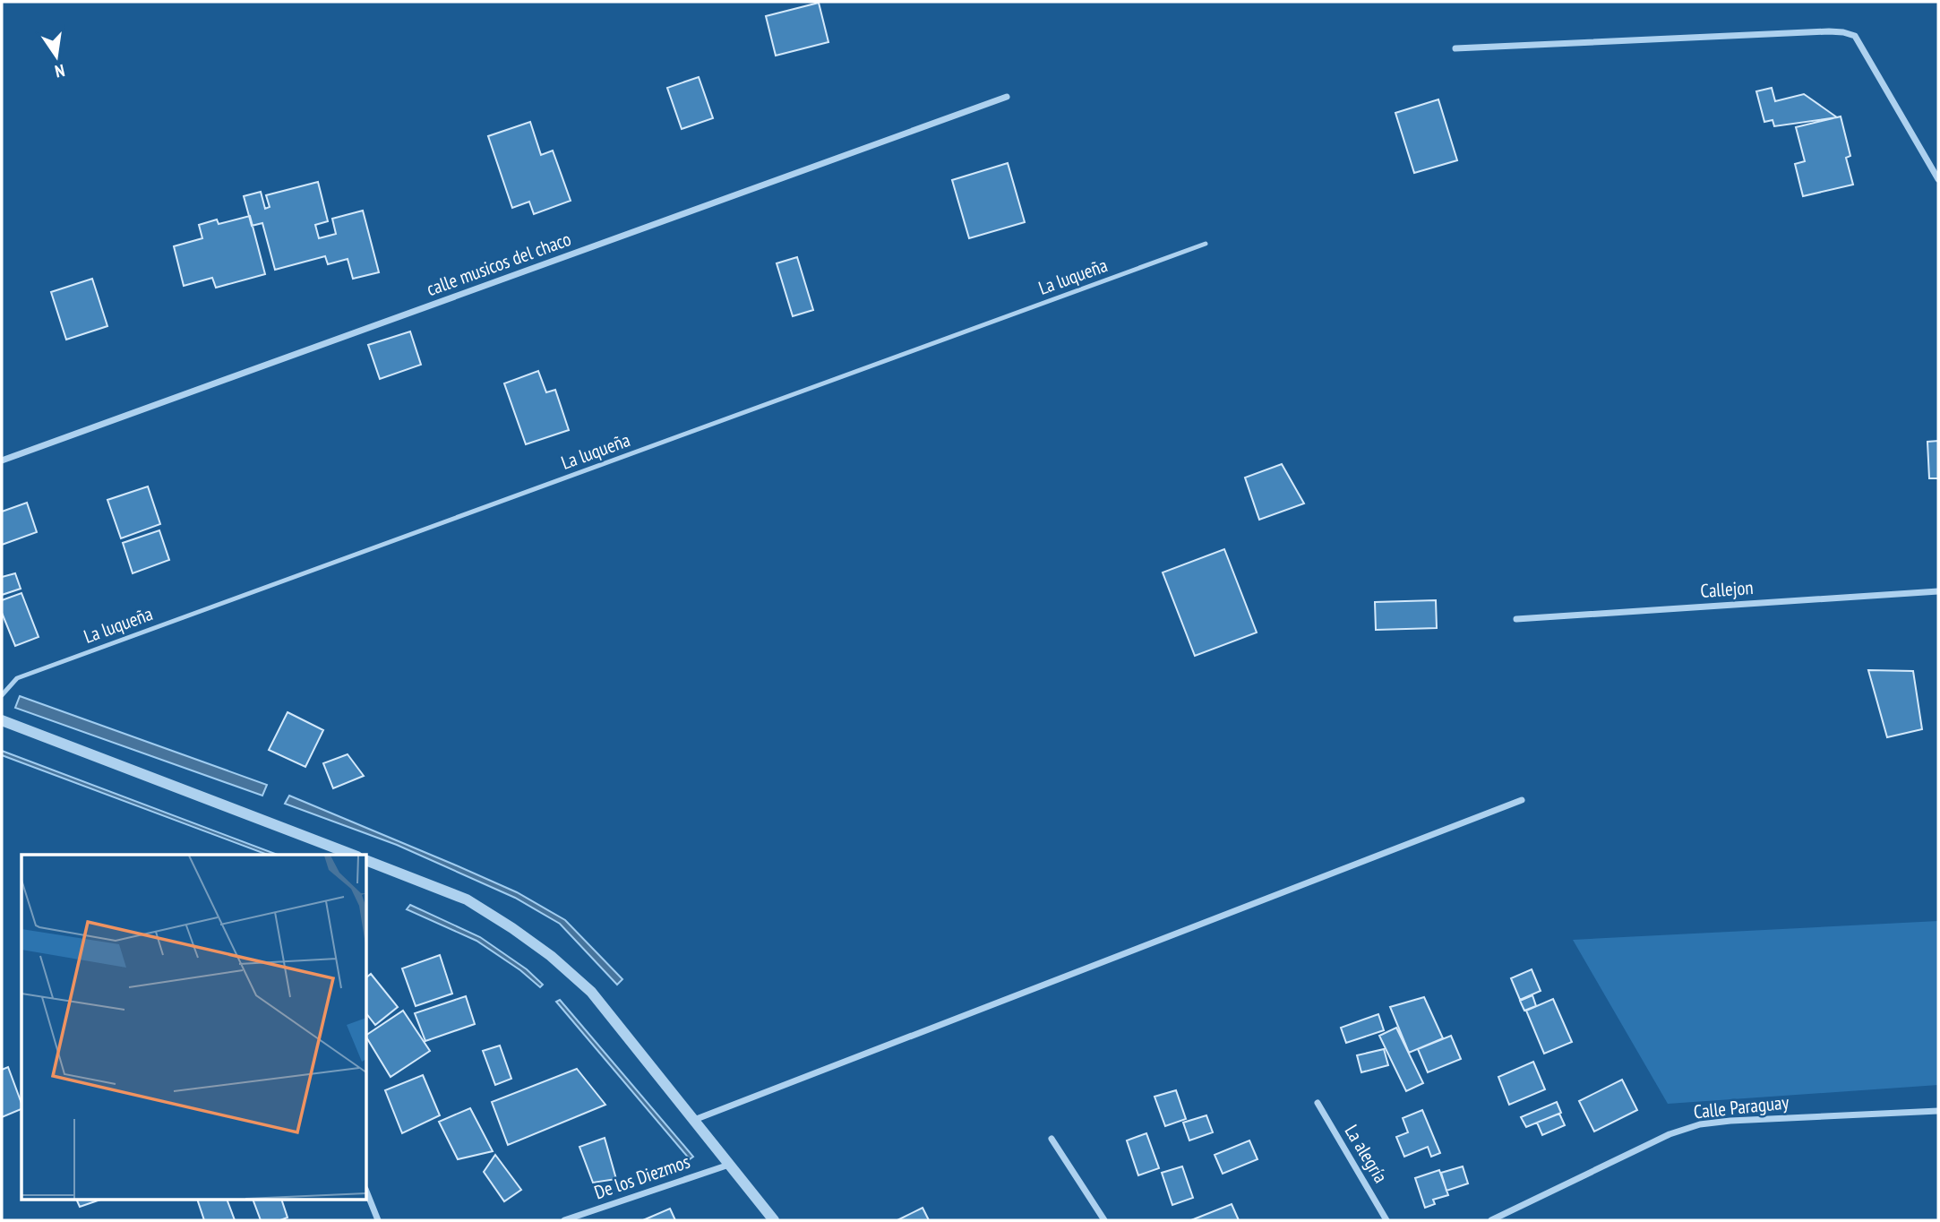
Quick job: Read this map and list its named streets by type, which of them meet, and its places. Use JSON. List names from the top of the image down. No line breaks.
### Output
{"streets":{"street":["calle musicos del chaco","Callejon","Calle Paraguay","La alegría","De los Diezmos"],"lane":["La luqueña"]},"north":"bottom"}
